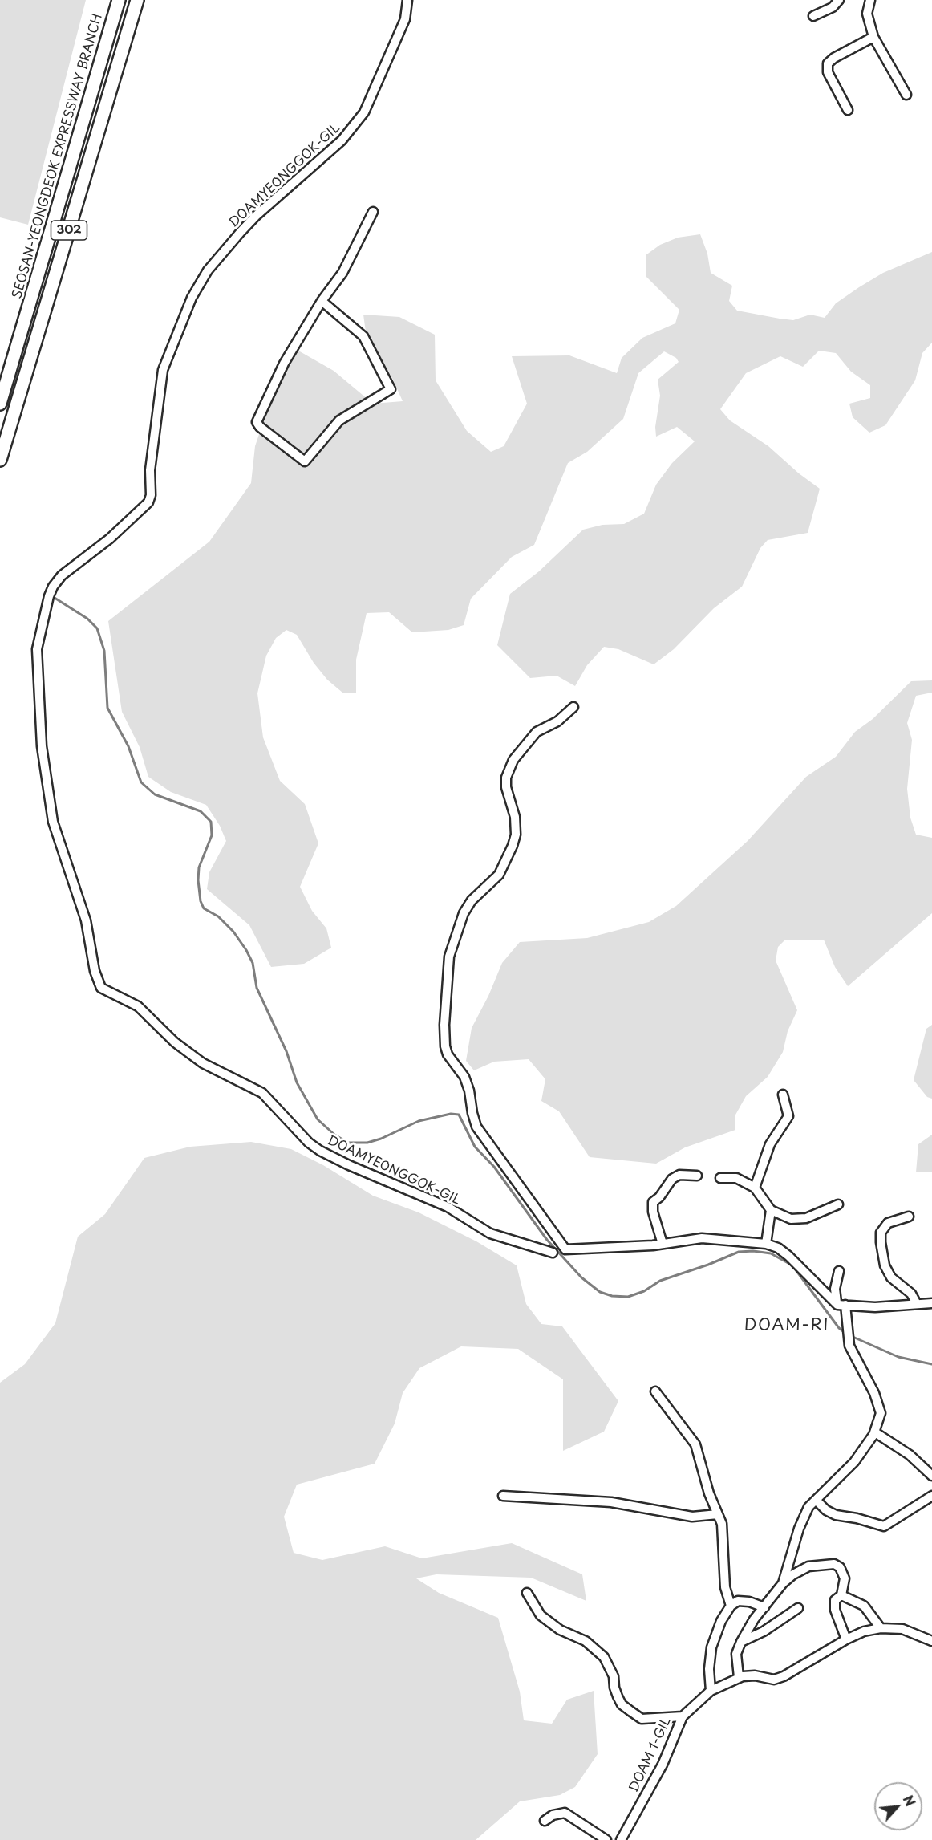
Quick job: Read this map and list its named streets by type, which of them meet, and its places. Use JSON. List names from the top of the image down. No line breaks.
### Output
{"streets":{"highway":["SEOSAN-YEONGDEOK EXPRESSWAY BRANCH","302"],"street":["DOAMYEONGGOK-GIL","DOAM 1-GIL"]},"districts":["DOAM-RI"],"north":"top right"}
